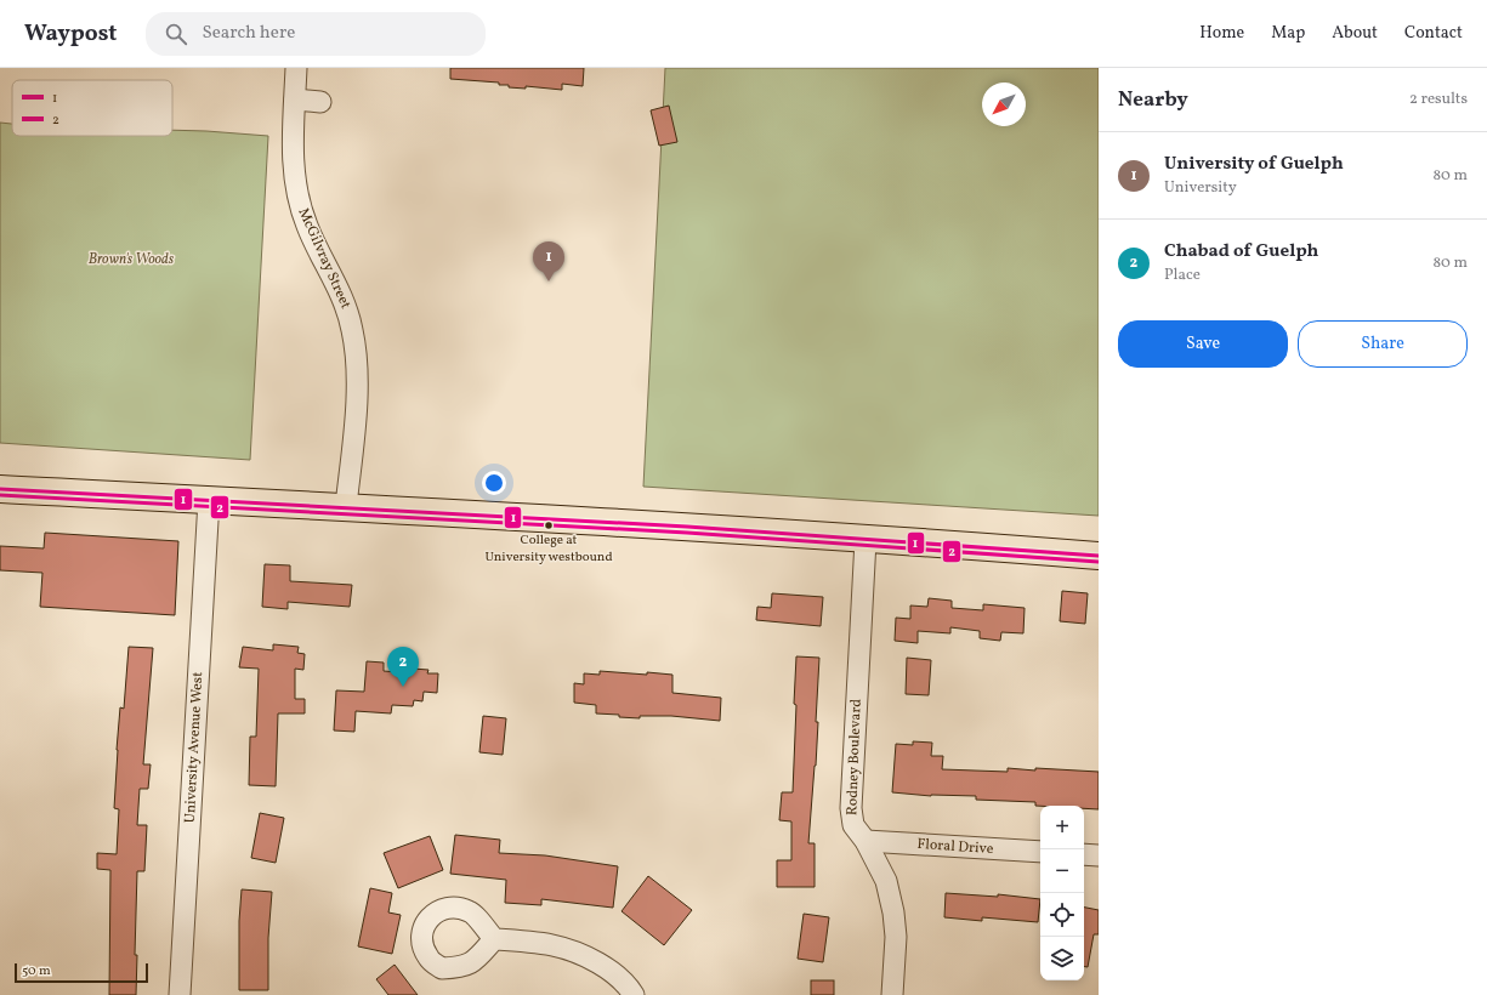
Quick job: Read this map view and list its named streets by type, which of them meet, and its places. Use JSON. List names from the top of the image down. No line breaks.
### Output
{"streets":{"street":["McGilvray Street","University Avenue West","Rodney Boulevard","Floral Drive"]},"crossings":[["Rodney Boulevard","Floral Drive"]],"parks":["Brown's Woods"],"places":["College at University westbound"],"lines":["transit line 1","transit line 2"],"legend":["1","2"],"scale_bar":"50 m","north":"bottom left","page":{"header":"Waypost","search":"Search here","nav":["Home","Map","About","Contact"],"heading":["Nearby","2 results"],"list":[{"mark":"1","name":"University of Guelph","note":"University","value":"80 m"},{"mark":"2","name":"Chabad of Guelph","note":"Place","value":"80 m"}],"pins":["1","2"],"buttons":["Save","Share"],"map_buttons":["+","−"],"scale":"50 m"}}
